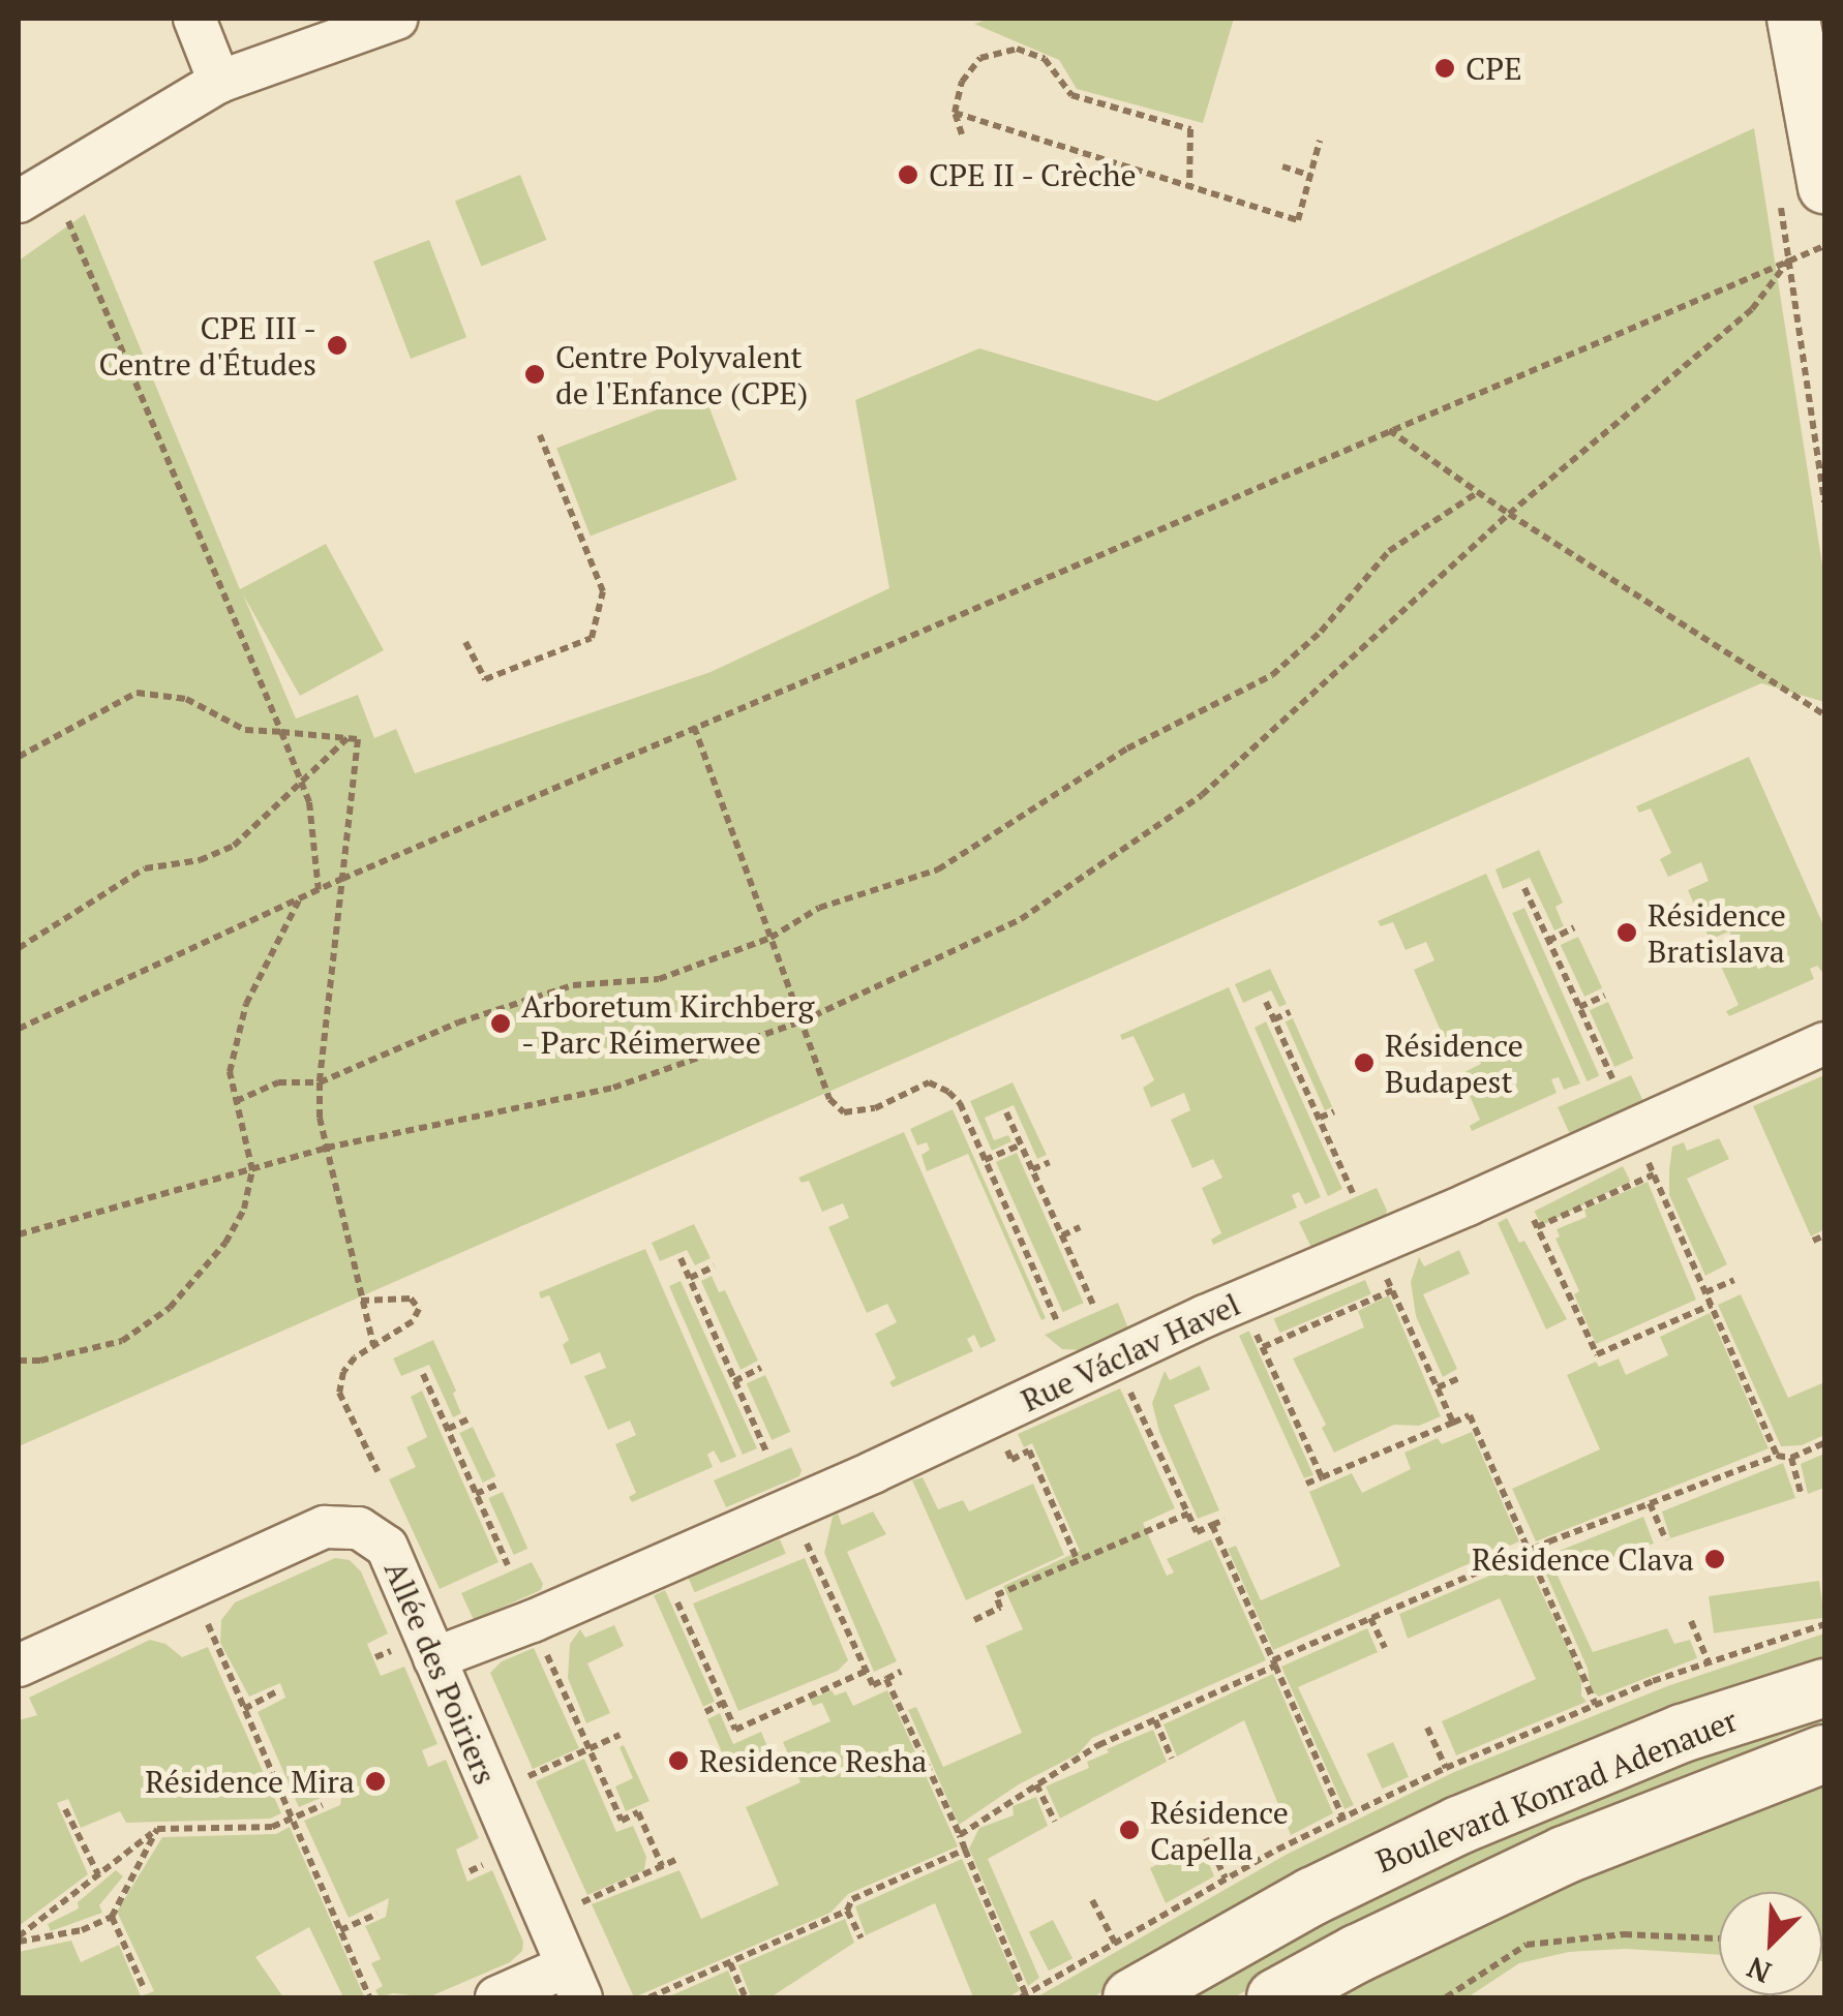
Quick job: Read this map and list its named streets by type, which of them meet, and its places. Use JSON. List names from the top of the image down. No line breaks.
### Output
{"streets":{"main road":["Boulevard Konrad Adenauer"],"street":["Rue Václav Havel","Allée des Poiriers"]},"crossings":[["Rue Václav Havel","Allée des Poiriers"]],"places":["CPE","CPE II - Crèche","CPE III - Centre d'Études","Centre Polyvalent de l'Enfance (CPE)","Résidence Bratislava","Arboretum Kirchberg - Parc Réimerwee","Résidence Budapest","Résidence Clava","Residence Resha","Résidence Mira","Résidence Capella"],"north":"bottom left"}
